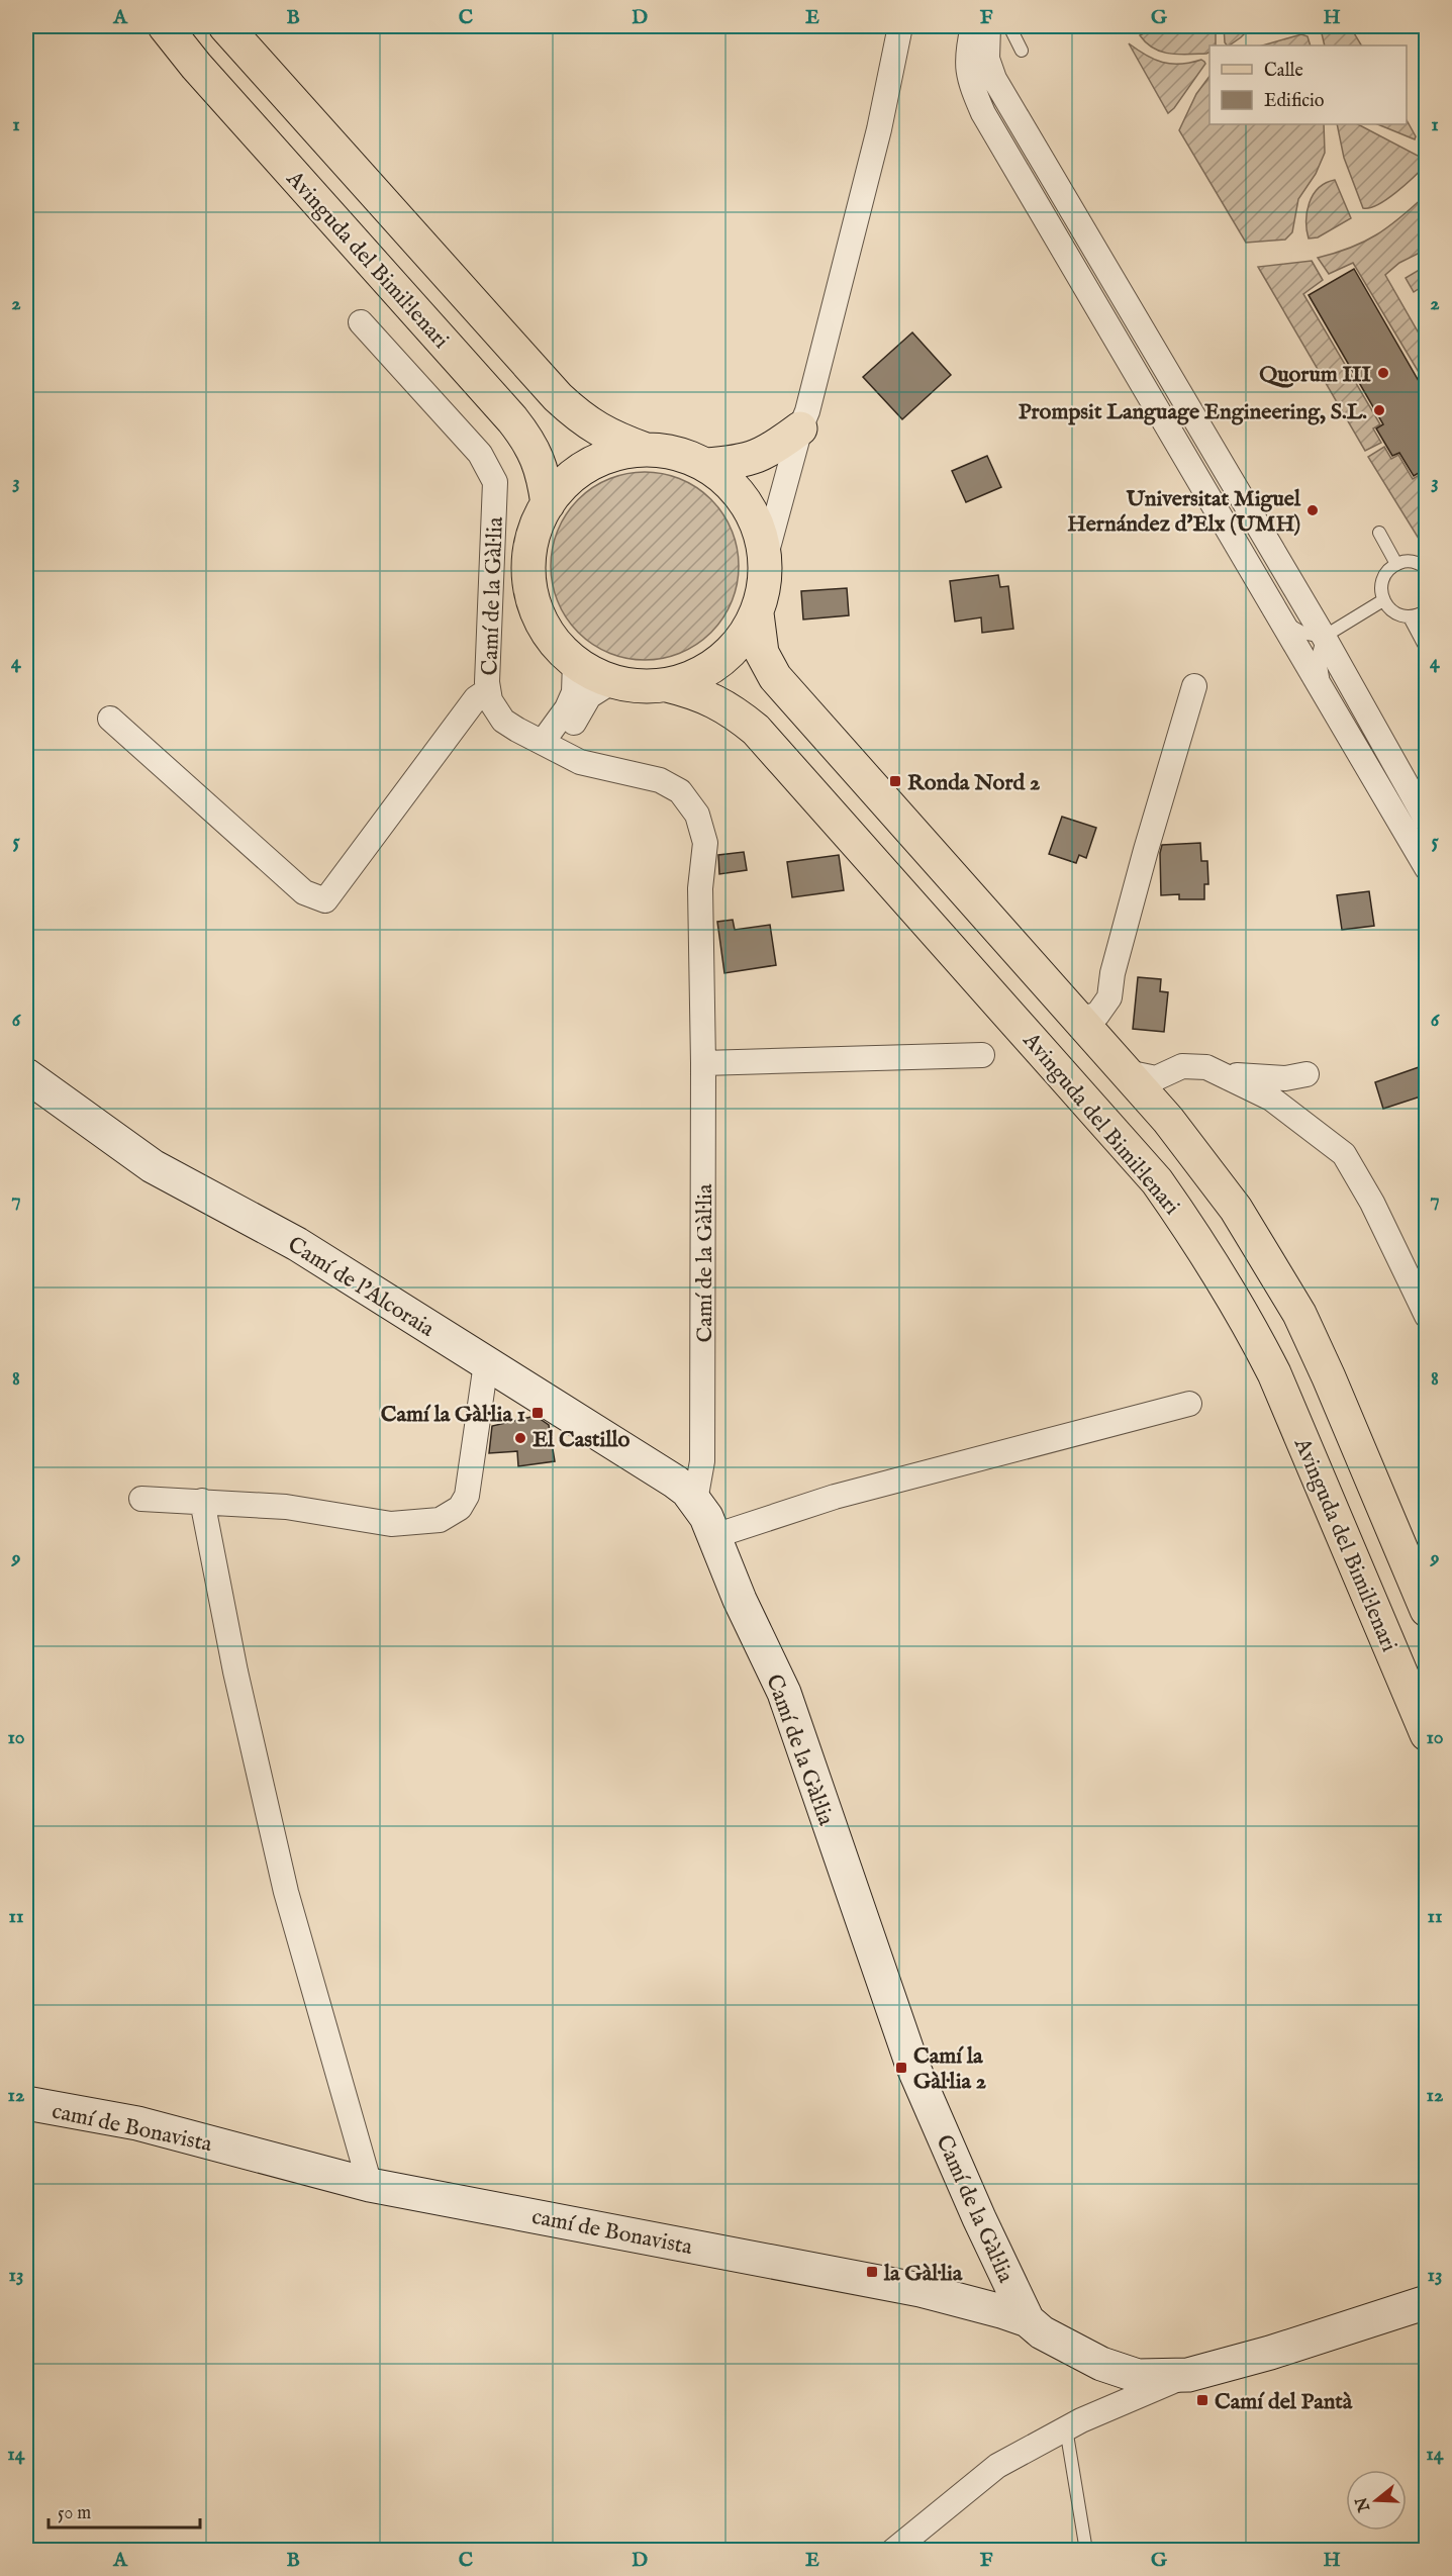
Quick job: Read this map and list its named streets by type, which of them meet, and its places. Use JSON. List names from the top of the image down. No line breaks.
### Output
{"streets":{"main road":["Avinguda del Bimil·lenari"],"street":["Camí de la Gàl·lia","Camí de l'Alcoraia","camí de Bonavista"]},"crossings":[["Camí de la Gàl·lia","Camí de l'Alcoraia"],["Camí de la Gàl·lia","camí de Bonavista"]],"places":{"other":["Quorum III","Prompsit Language Engineering, S.L.","Universitat Miguel Hernández d'Elx (UMH)","El Castillo"],"transit":["Ronda Nord 2","Camí la Gàl·lia 1","Camí la Gàl·lia 2","la Gàl·lia","Camí del Pantà"]},"legend":["Calle","Edificio"],"scale_bar":"50 m","north":"left","grid":{"columns":["A","B","C","D","E","F","G","H"],"rows":["1","2","3","4","5","6","7","8","9","10","11","12","13","14"]}}
